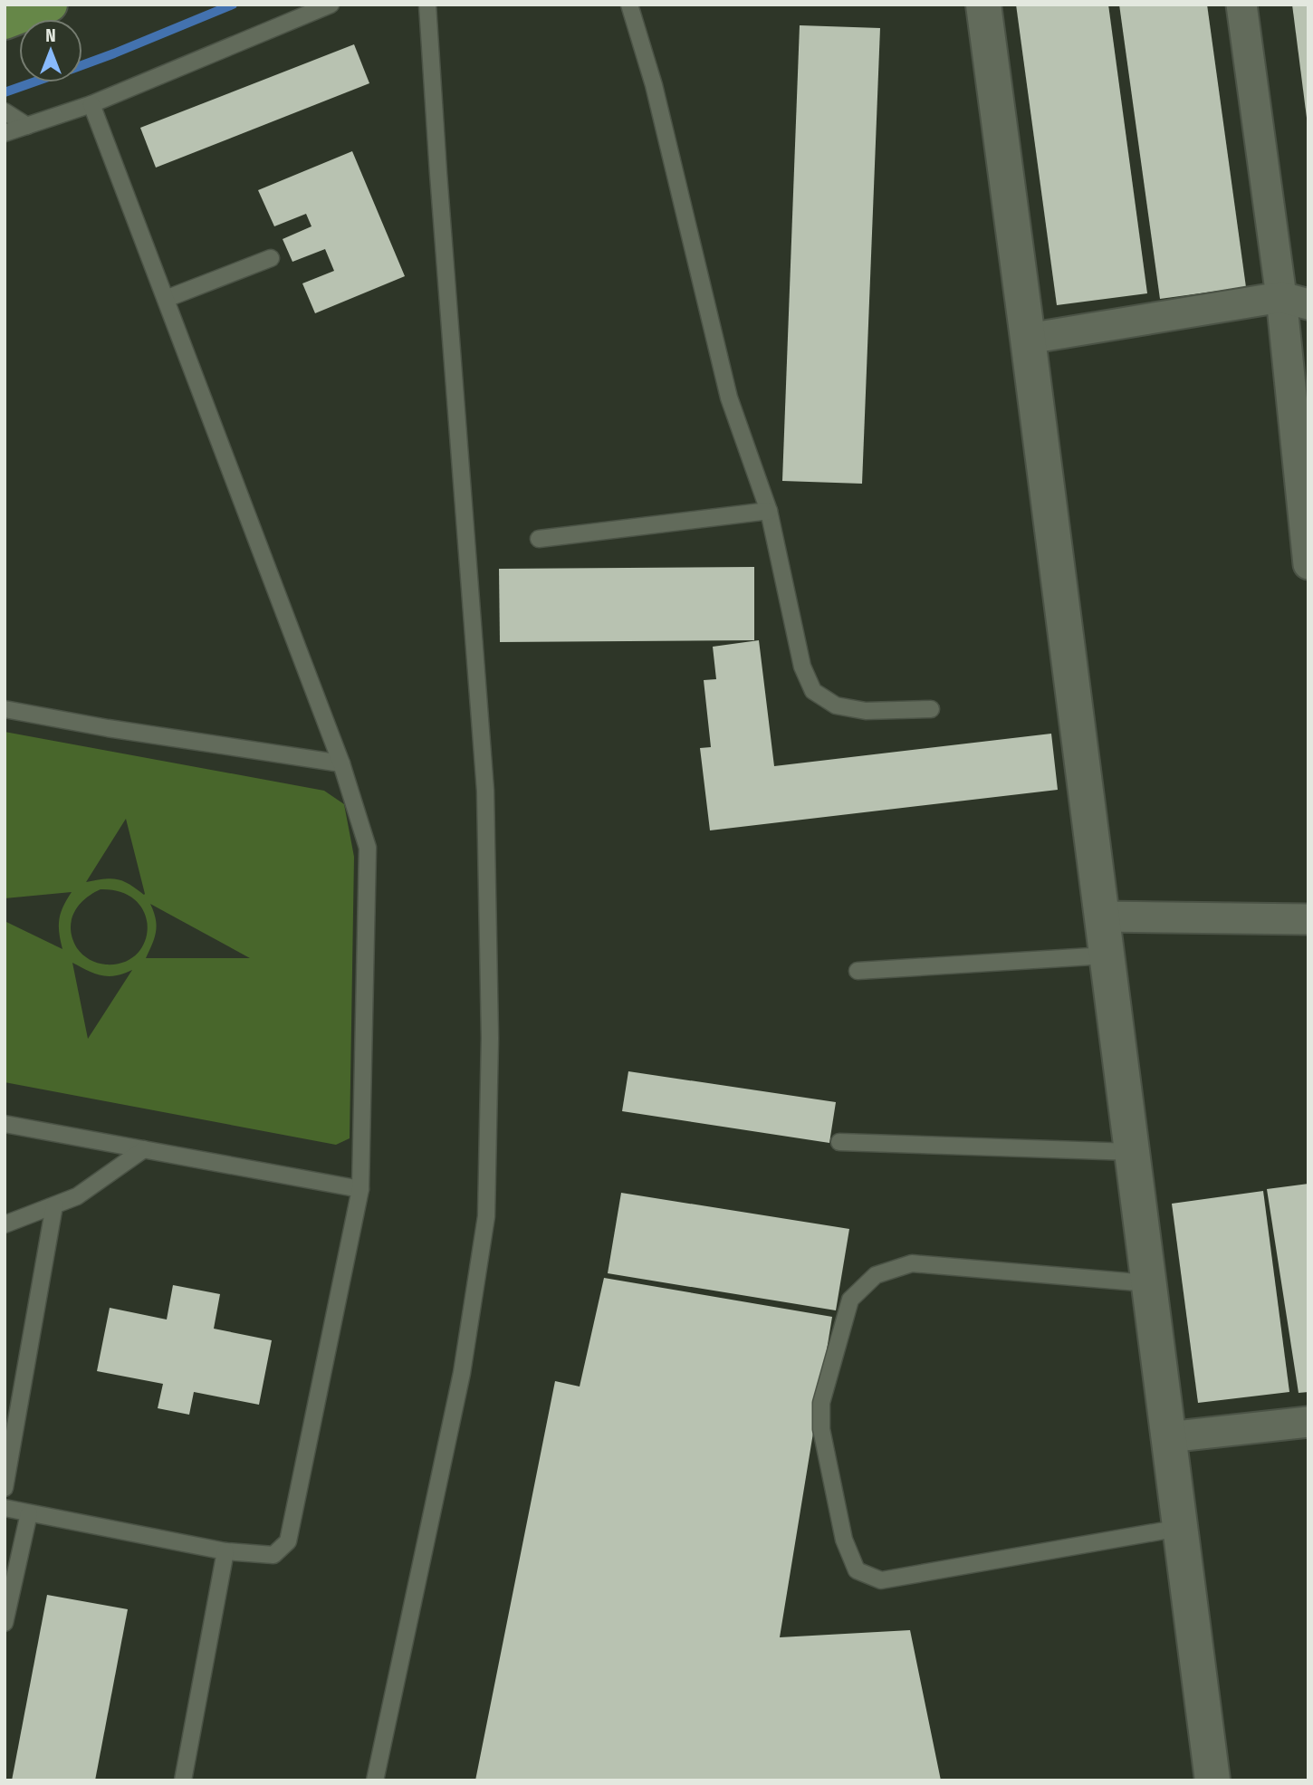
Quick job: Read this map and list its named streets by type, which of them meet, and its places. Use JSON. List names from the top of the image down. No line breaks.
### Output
{"north":"top"}
